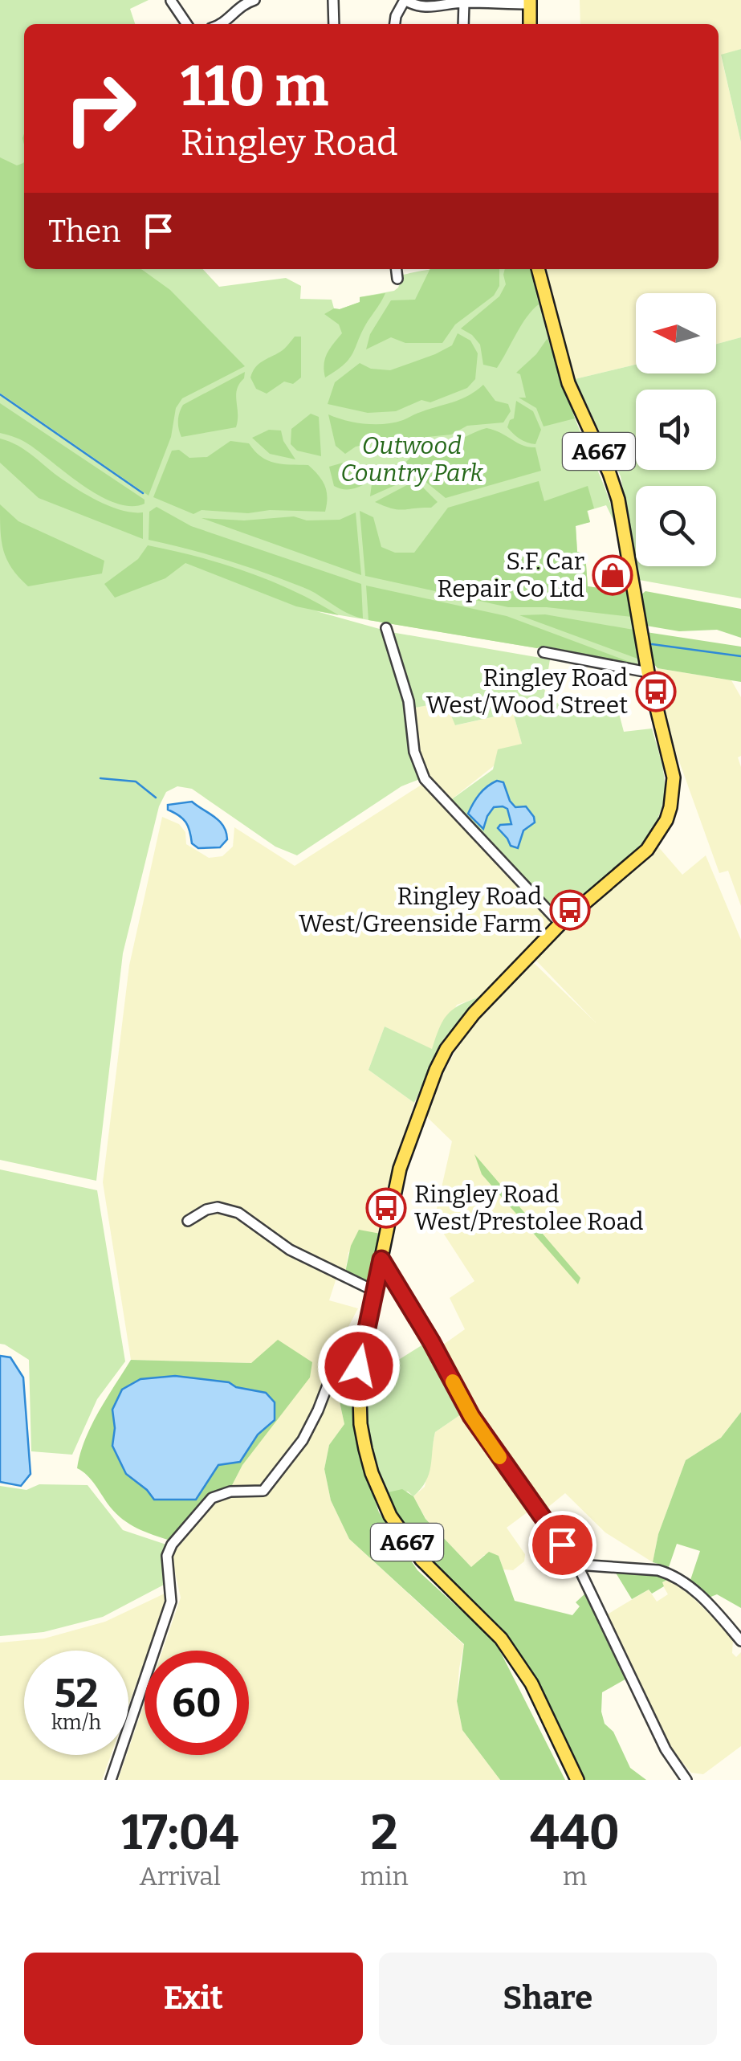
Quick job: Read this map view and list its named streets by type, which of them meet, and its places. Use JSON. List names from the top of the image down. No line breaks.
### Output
{"streets":{"main road":["A667"]},"parks":["Outwood Country Park"],"places":{"shop":["S.F. Car Repair Co Ltd"],"bus stop":["Ringley Road West/Wood Street","Ringley Road West/Greenside Farm","Ringley Road West/Prestolee Road"]},"north":"left","page":{"turn":["110 m","Ringley Road"],"then":"Then","speed":"52 km/h","limit":"60","eta":["17:04","Arrival","2","min","440","m"],"buttons":["Exit","Share"]}}
